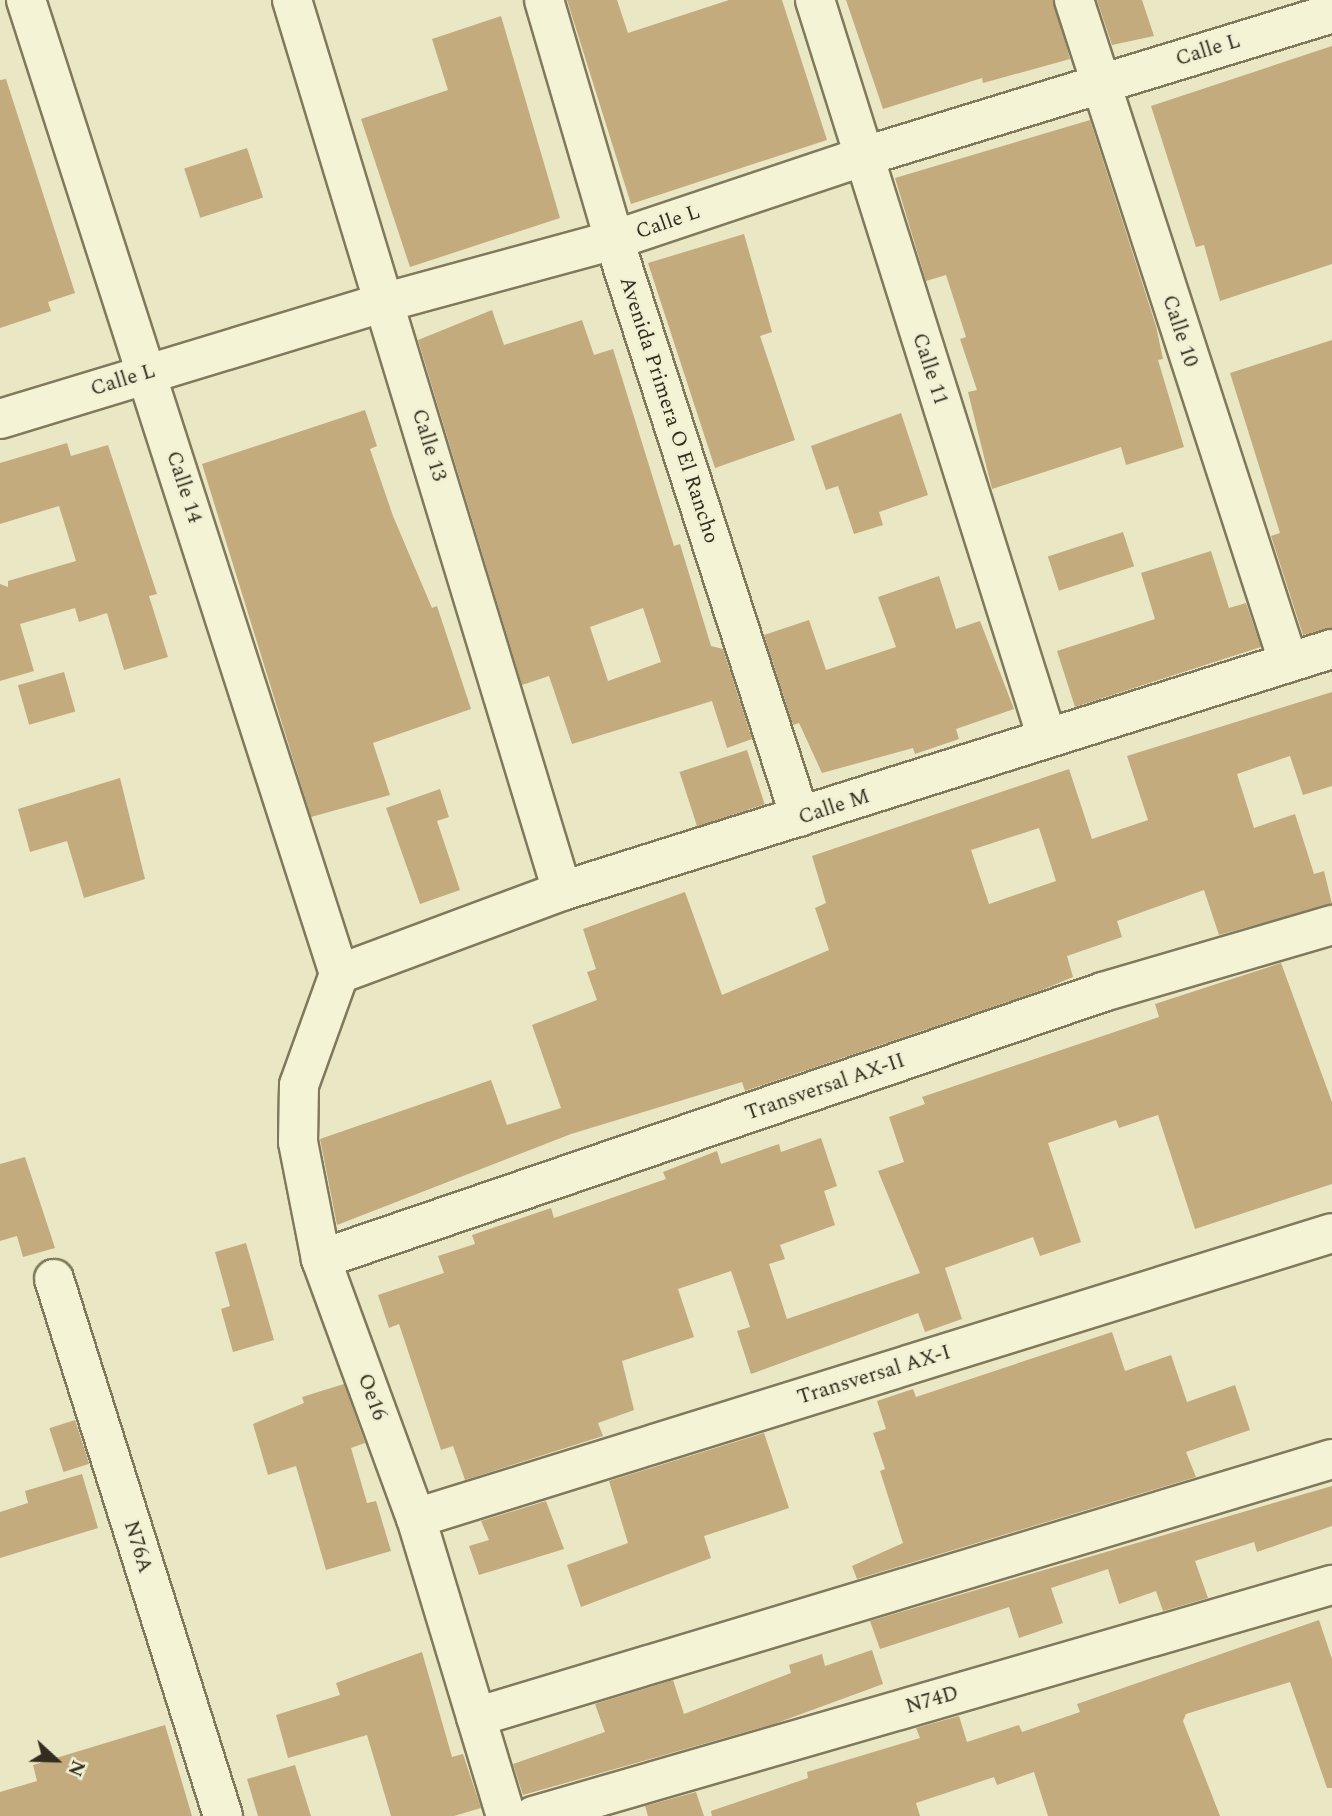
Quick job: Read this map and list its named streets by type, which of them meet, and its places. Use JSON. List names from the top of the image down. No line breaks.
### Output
{"streets":{"street":["Calle L","Calle 10","Calle 11","Avenida Primera O El Rancho","Calle 13","Calle 14","Calle M","Transversal AX-II","Transversal AX-I","Oe16","N76A","N74D"]},"crossings":[["Calle L","Calle 10"],["Calle L","Calle 11"],["Calle L","Avenida Primera O El Rancho"],["Calle L","Calle 13"],["Calle L","Calle 14"],["Calle 10","Calle M"],["Calle 11","Calle M"],["Avenida Primera O El Rancho","Calle M"],["Calle 13","Calle M"],["Calle 14","Calle M"],["Calle 14","Oe16"],["Calle M","Oe16"],["Transversal AX-II","Oe16"],["Transversal AX-I","Oe16"]],"north":"right"}
